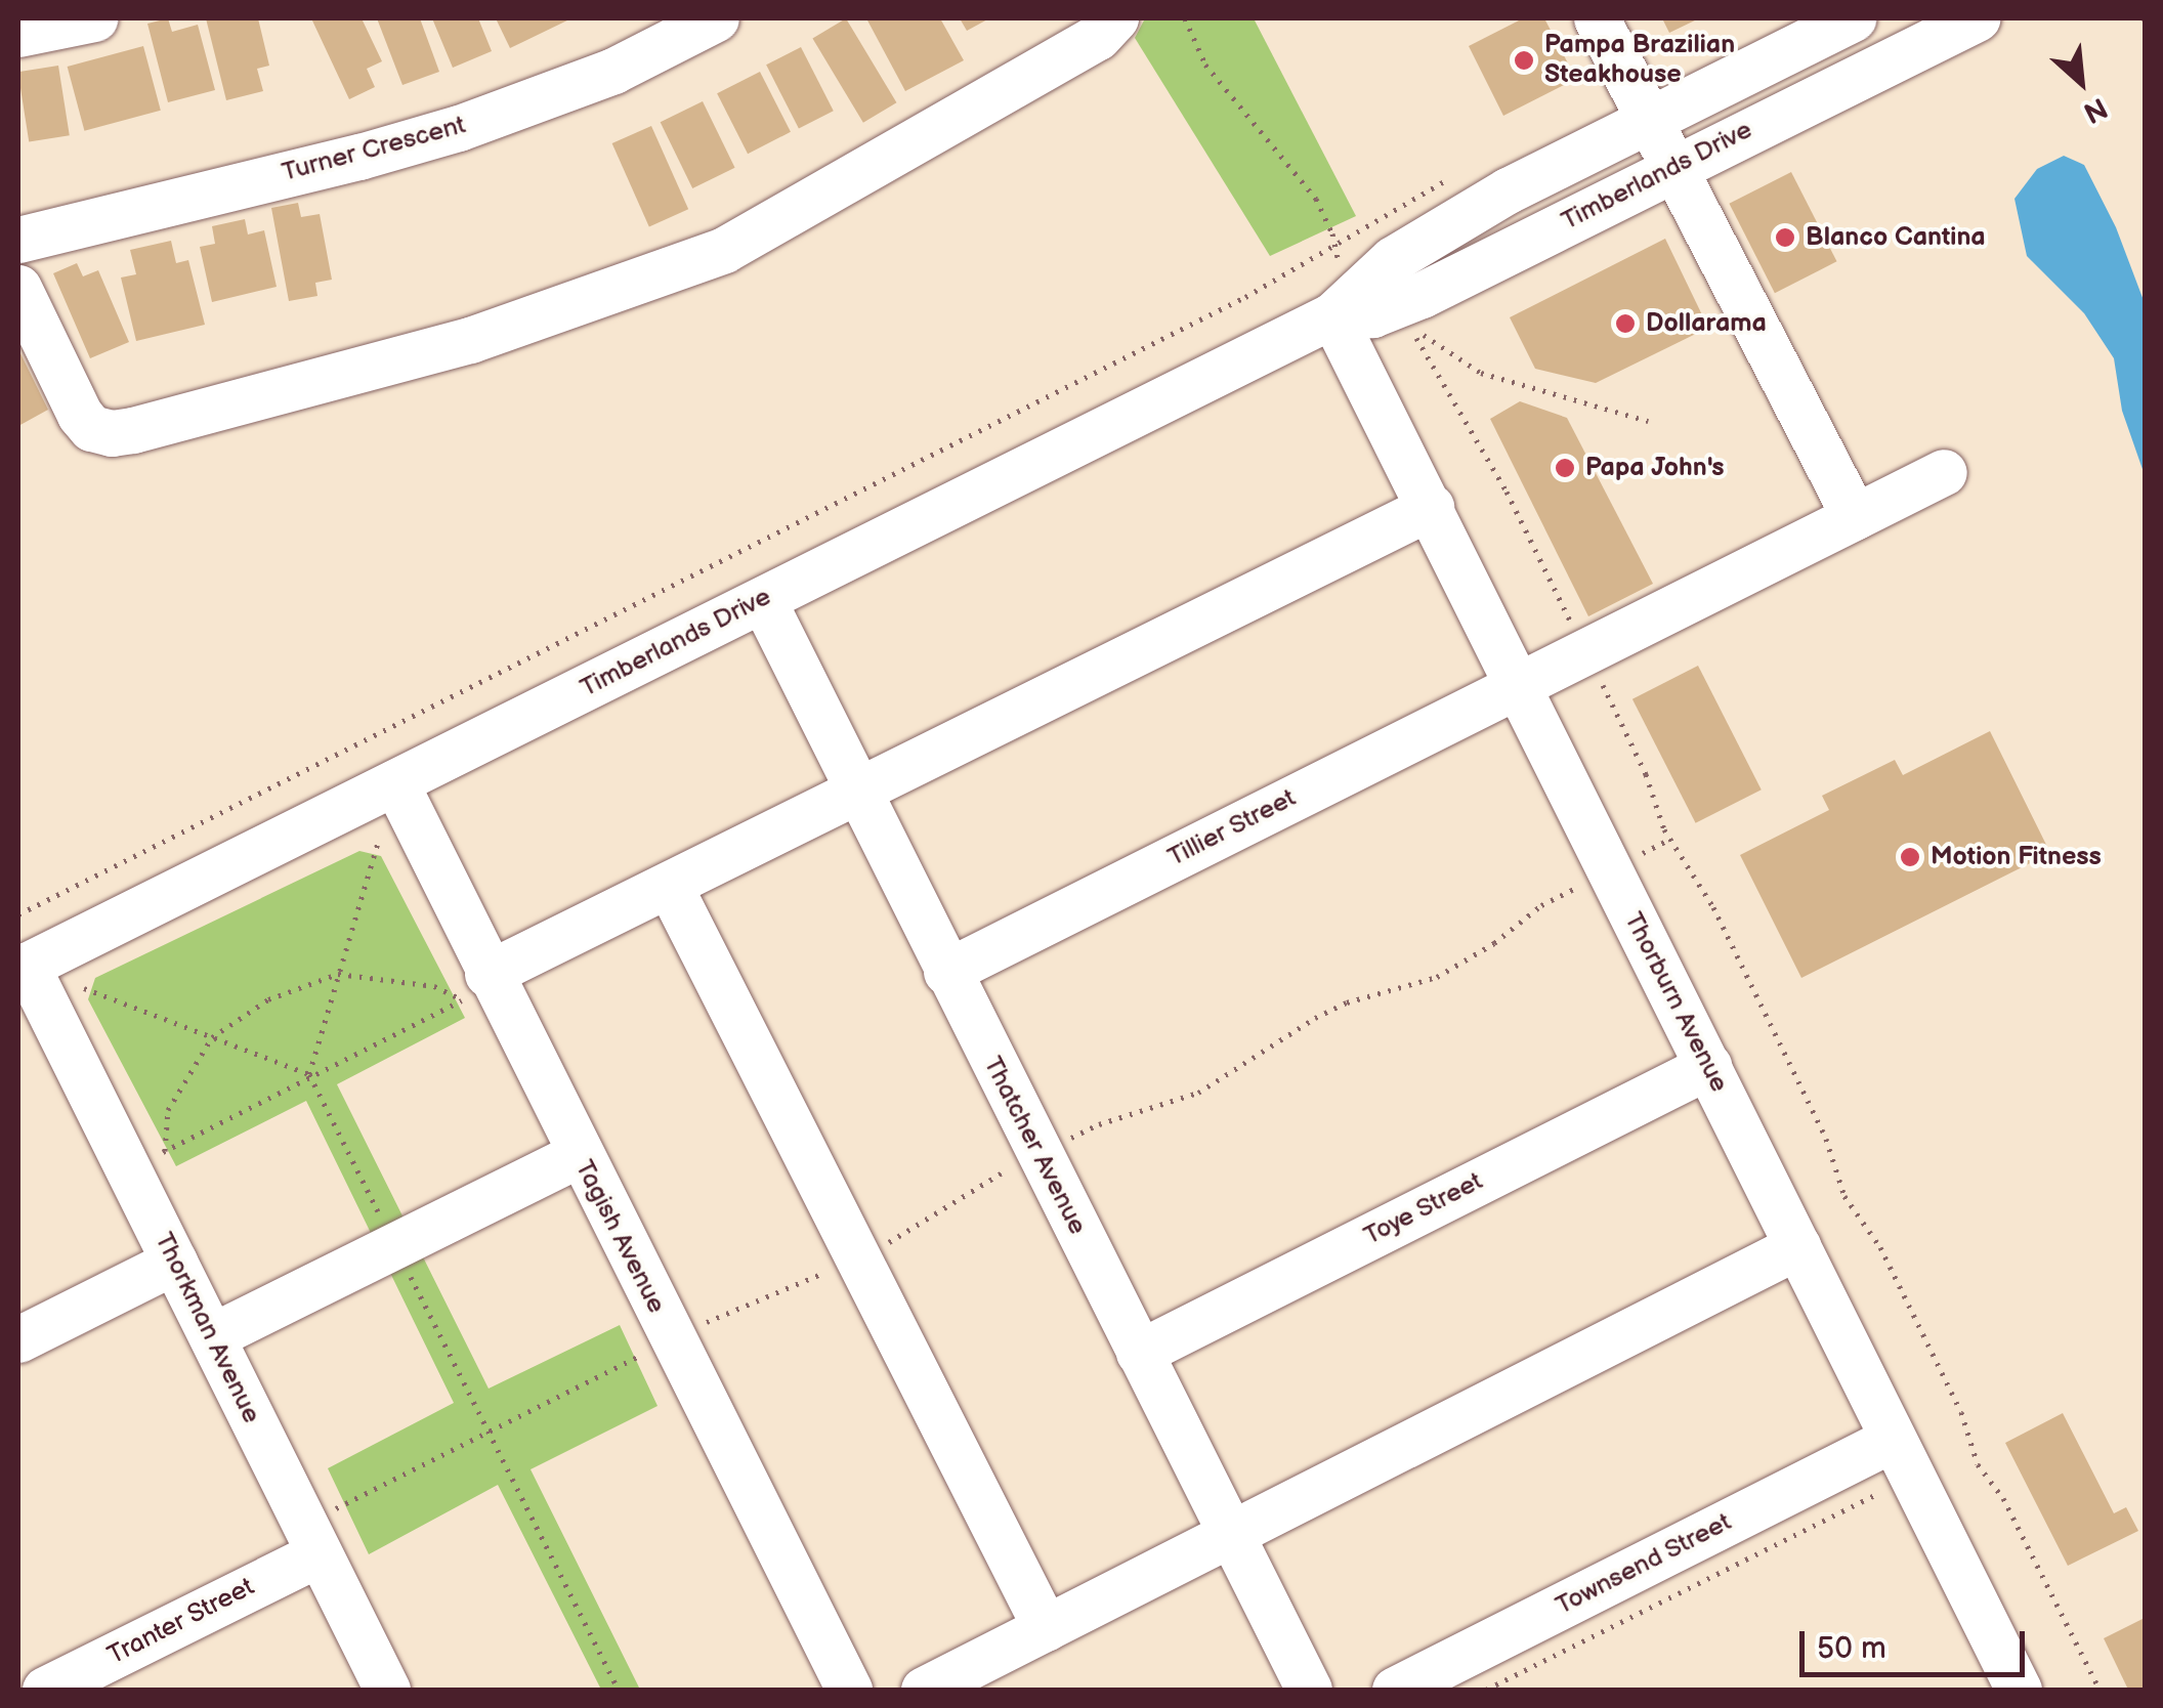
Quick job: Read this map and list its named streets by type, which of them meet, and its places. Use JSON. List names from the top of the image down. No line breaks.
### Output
{"streets":{"street":["Turner Crescent","Timberlands Drive","Tillier Street","Thorburn Avenue","Thatcher Avenue","Toye Street","Tagish Avenue","Thorkman Avenue","Townsend Street","Tranter Street"]},"crossings":[["Timberlands Drive","Thorburn Avenue"],["Timberlands Drive","Thatcher Avenue"],["Timberlands Drive","Tagish Avenue"],["Timberlands Drive","Thorkman Avenue"],["Tillier Street","Thorburn Avenue"],["Tillier Street","Thatcher Avenue"],["Thorburn Avenue","Toye Street"],["Thorburn Avenue","Townsend Street"],["Thatcher Avenue","Toye Street"],["Thorkman Avenue","Tranter Street"]],"places":["Pampa Brazilian Steakhouse","Blanco Cantina","Dollarama","Papa John's","Motion Fitness"],"scale_bar":"50 m","north":"bottom right"}
